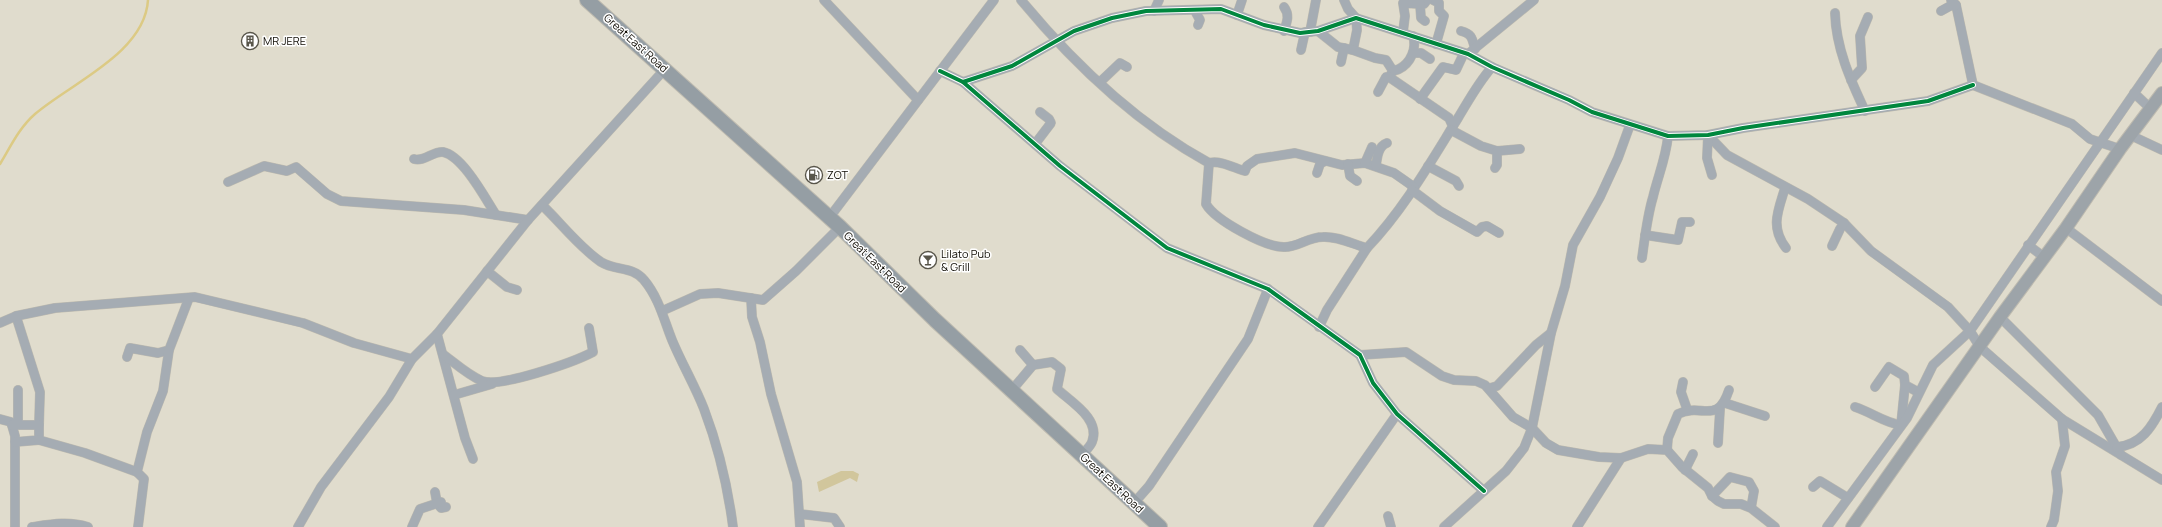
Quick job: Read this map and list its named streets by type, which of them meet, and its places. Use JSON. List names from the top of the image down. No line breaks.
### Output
{"streets":{"highway":["Great East Road"]},"places":{"building":["MR JERE"],"fuel station":["ZOT"],"bar":["Lilato Pub & Grill"]}}
